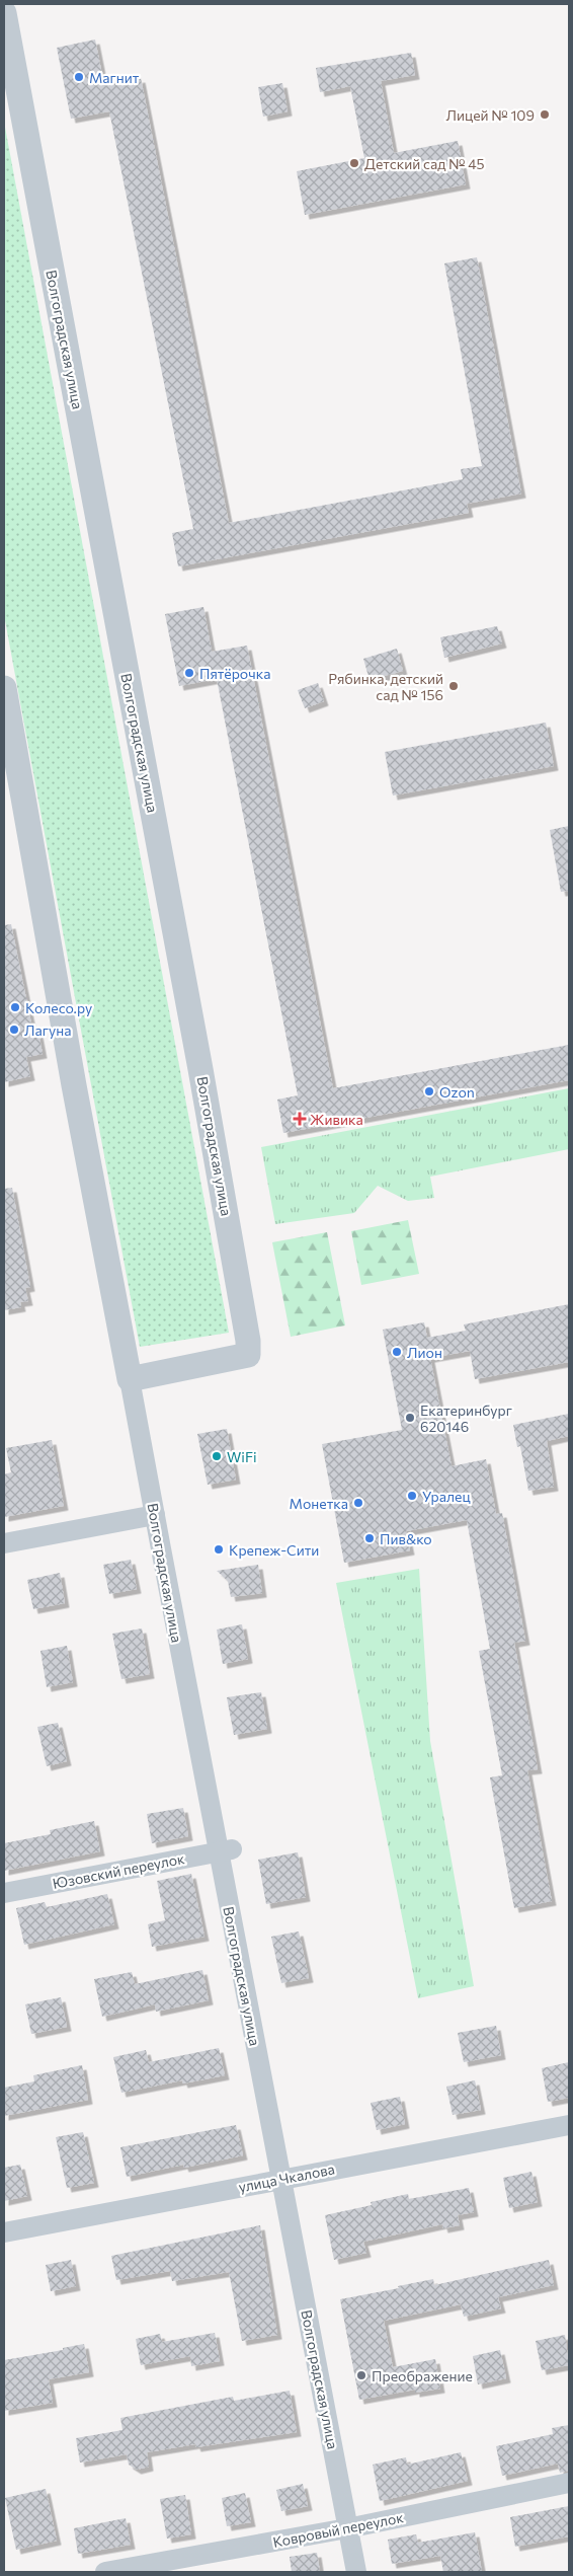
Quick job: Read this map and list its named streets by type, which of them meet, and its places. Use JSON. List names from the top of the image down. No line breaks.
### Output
{"streets":{"street":["Волгоградская улица","Юзовский переулок","улица Чкалова","Ковровый переулок"]},"crossings":[["Волгоградская улица","Юзовский переулок"],["Волгоградская улица","улица Чкалова"],["Волгоградская улица","Ковровый переулок"]],"places":{"other":["Магнит","Лицей № 109","Детский сад № 45","Пятёрочка","Рябинка, детский сад № 156","Колесо.ру","Лагуна","Ozon","Лион","Екатеринбург 620146","WiFi","Уралец","Монетка","Пив&ко","Крепеж-Сити","Преображение"],"health":["Живика"]}}
